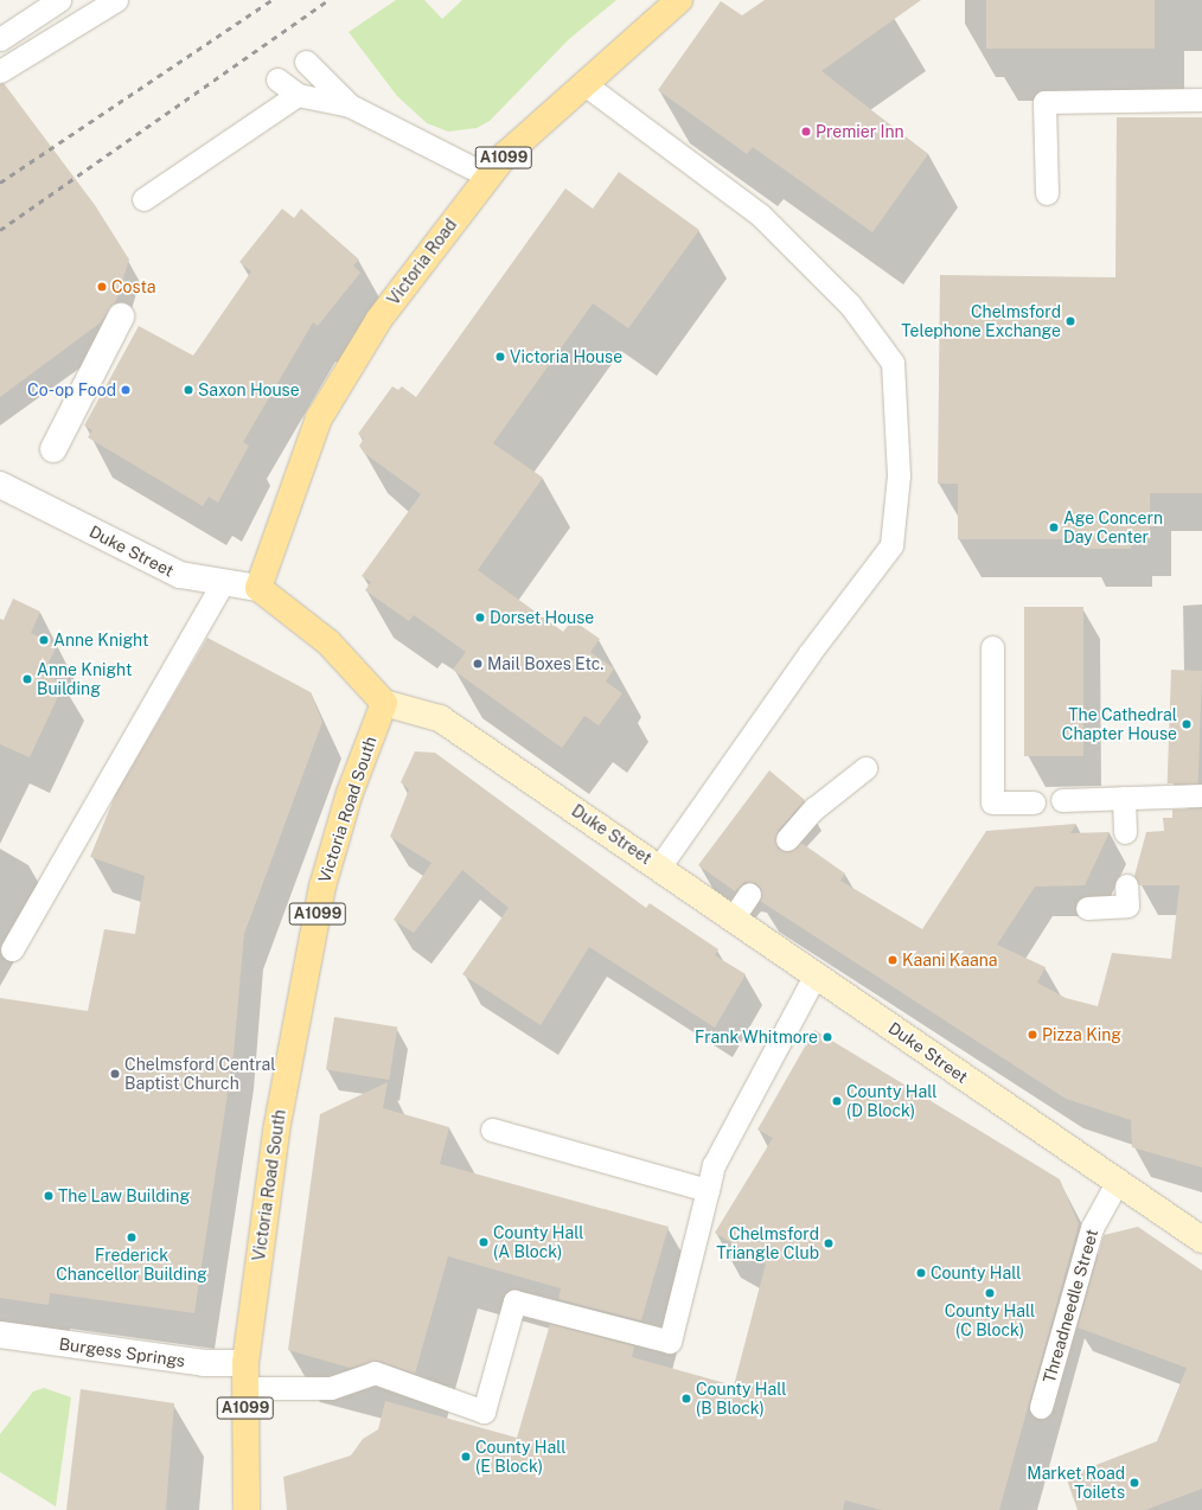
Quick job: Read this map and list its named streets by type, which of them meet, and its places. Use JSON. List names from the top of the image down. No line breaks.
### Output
{"streets":{"main road":["A1099","Victoria Road","Duke Street","Victoria Road South"],"street":["Burgess Springs"],"lane":["Threadneedle Street"]},"crossings":[["Victoria Road","Duke Street"],["Duke Street","Victoria Road South"],["Duke Street","Threadneedle Street"],["Victoria Road South","Burgess Springs"]],"places":["Premier Inn","Costa","Chelmsford Telephone Exchange","Victoria House","Co-op Food","Saxon House","Age Concern Day Center","Dorset House","Anne Knight","Mail Boxes Etc.","Anne Knight Building","The Cathedral Chapter House","Kaani Kaana","Pizza King","Frank Whitmore","Chelmsford Central Baptist Church","County Hall (D Block)","The Law Building","Frederick Chancellor Building","County Hall (A Block)","Chelmsford Triangle Club","County Hall","County Hall (C Block)","County Hall (B Block)","County Hall (E Block)","Market Road Toilets"]}
